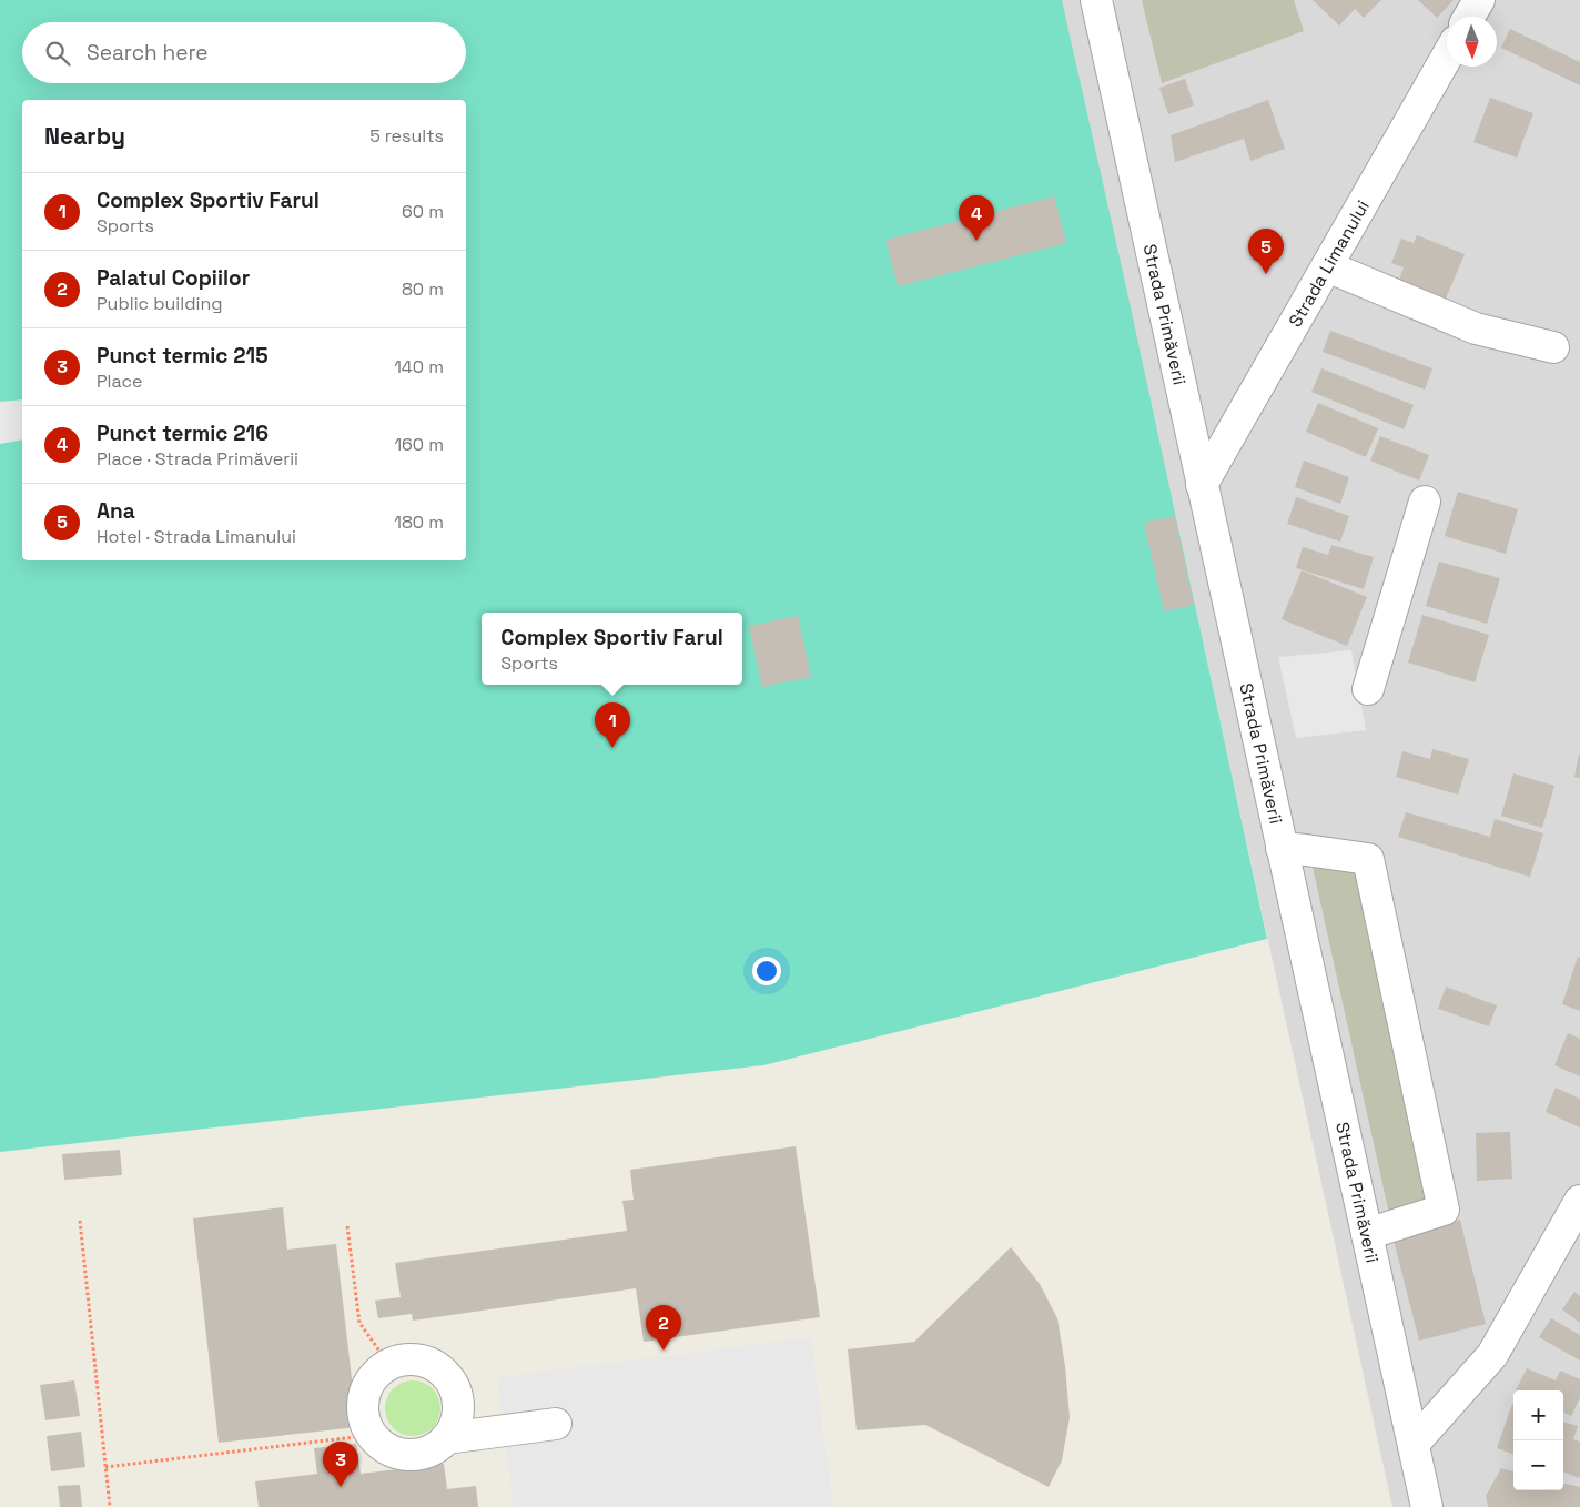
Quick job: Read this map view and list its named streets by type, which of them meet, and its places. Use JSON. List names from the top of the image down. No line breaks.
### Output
{"streets":{"street":["Strada Limanului","Strada Primăverii"]},"crossings":[["Strada Limanului","Strada Primăverii"]],"north":"bottom","page":{"search":"Search here","heading":["Nearby","5 results"],"list":[{"mark":"1","name":"Complex Sportiv Farul","note":"Sports","value":"60 m"},{"mark":"2","name":"Palatul Copiilor","note":"Public building","value":"80 m"},{"mark":"3","name":"Punct termic 215","note":"Place","value":"140 m"},{"mark":"4","name":"Punct termic 216","note":"Place · Strada Primăverii","value":"160 m"},{"mark":"5","name":"Ana","note":"Hotel · Strada Limanului","value":"180 m"}],"pins":["4","5","1","2","3"],"popup":["Complex Sportiv Farul","Sports"],"map_buttons":["+","−"]}}
